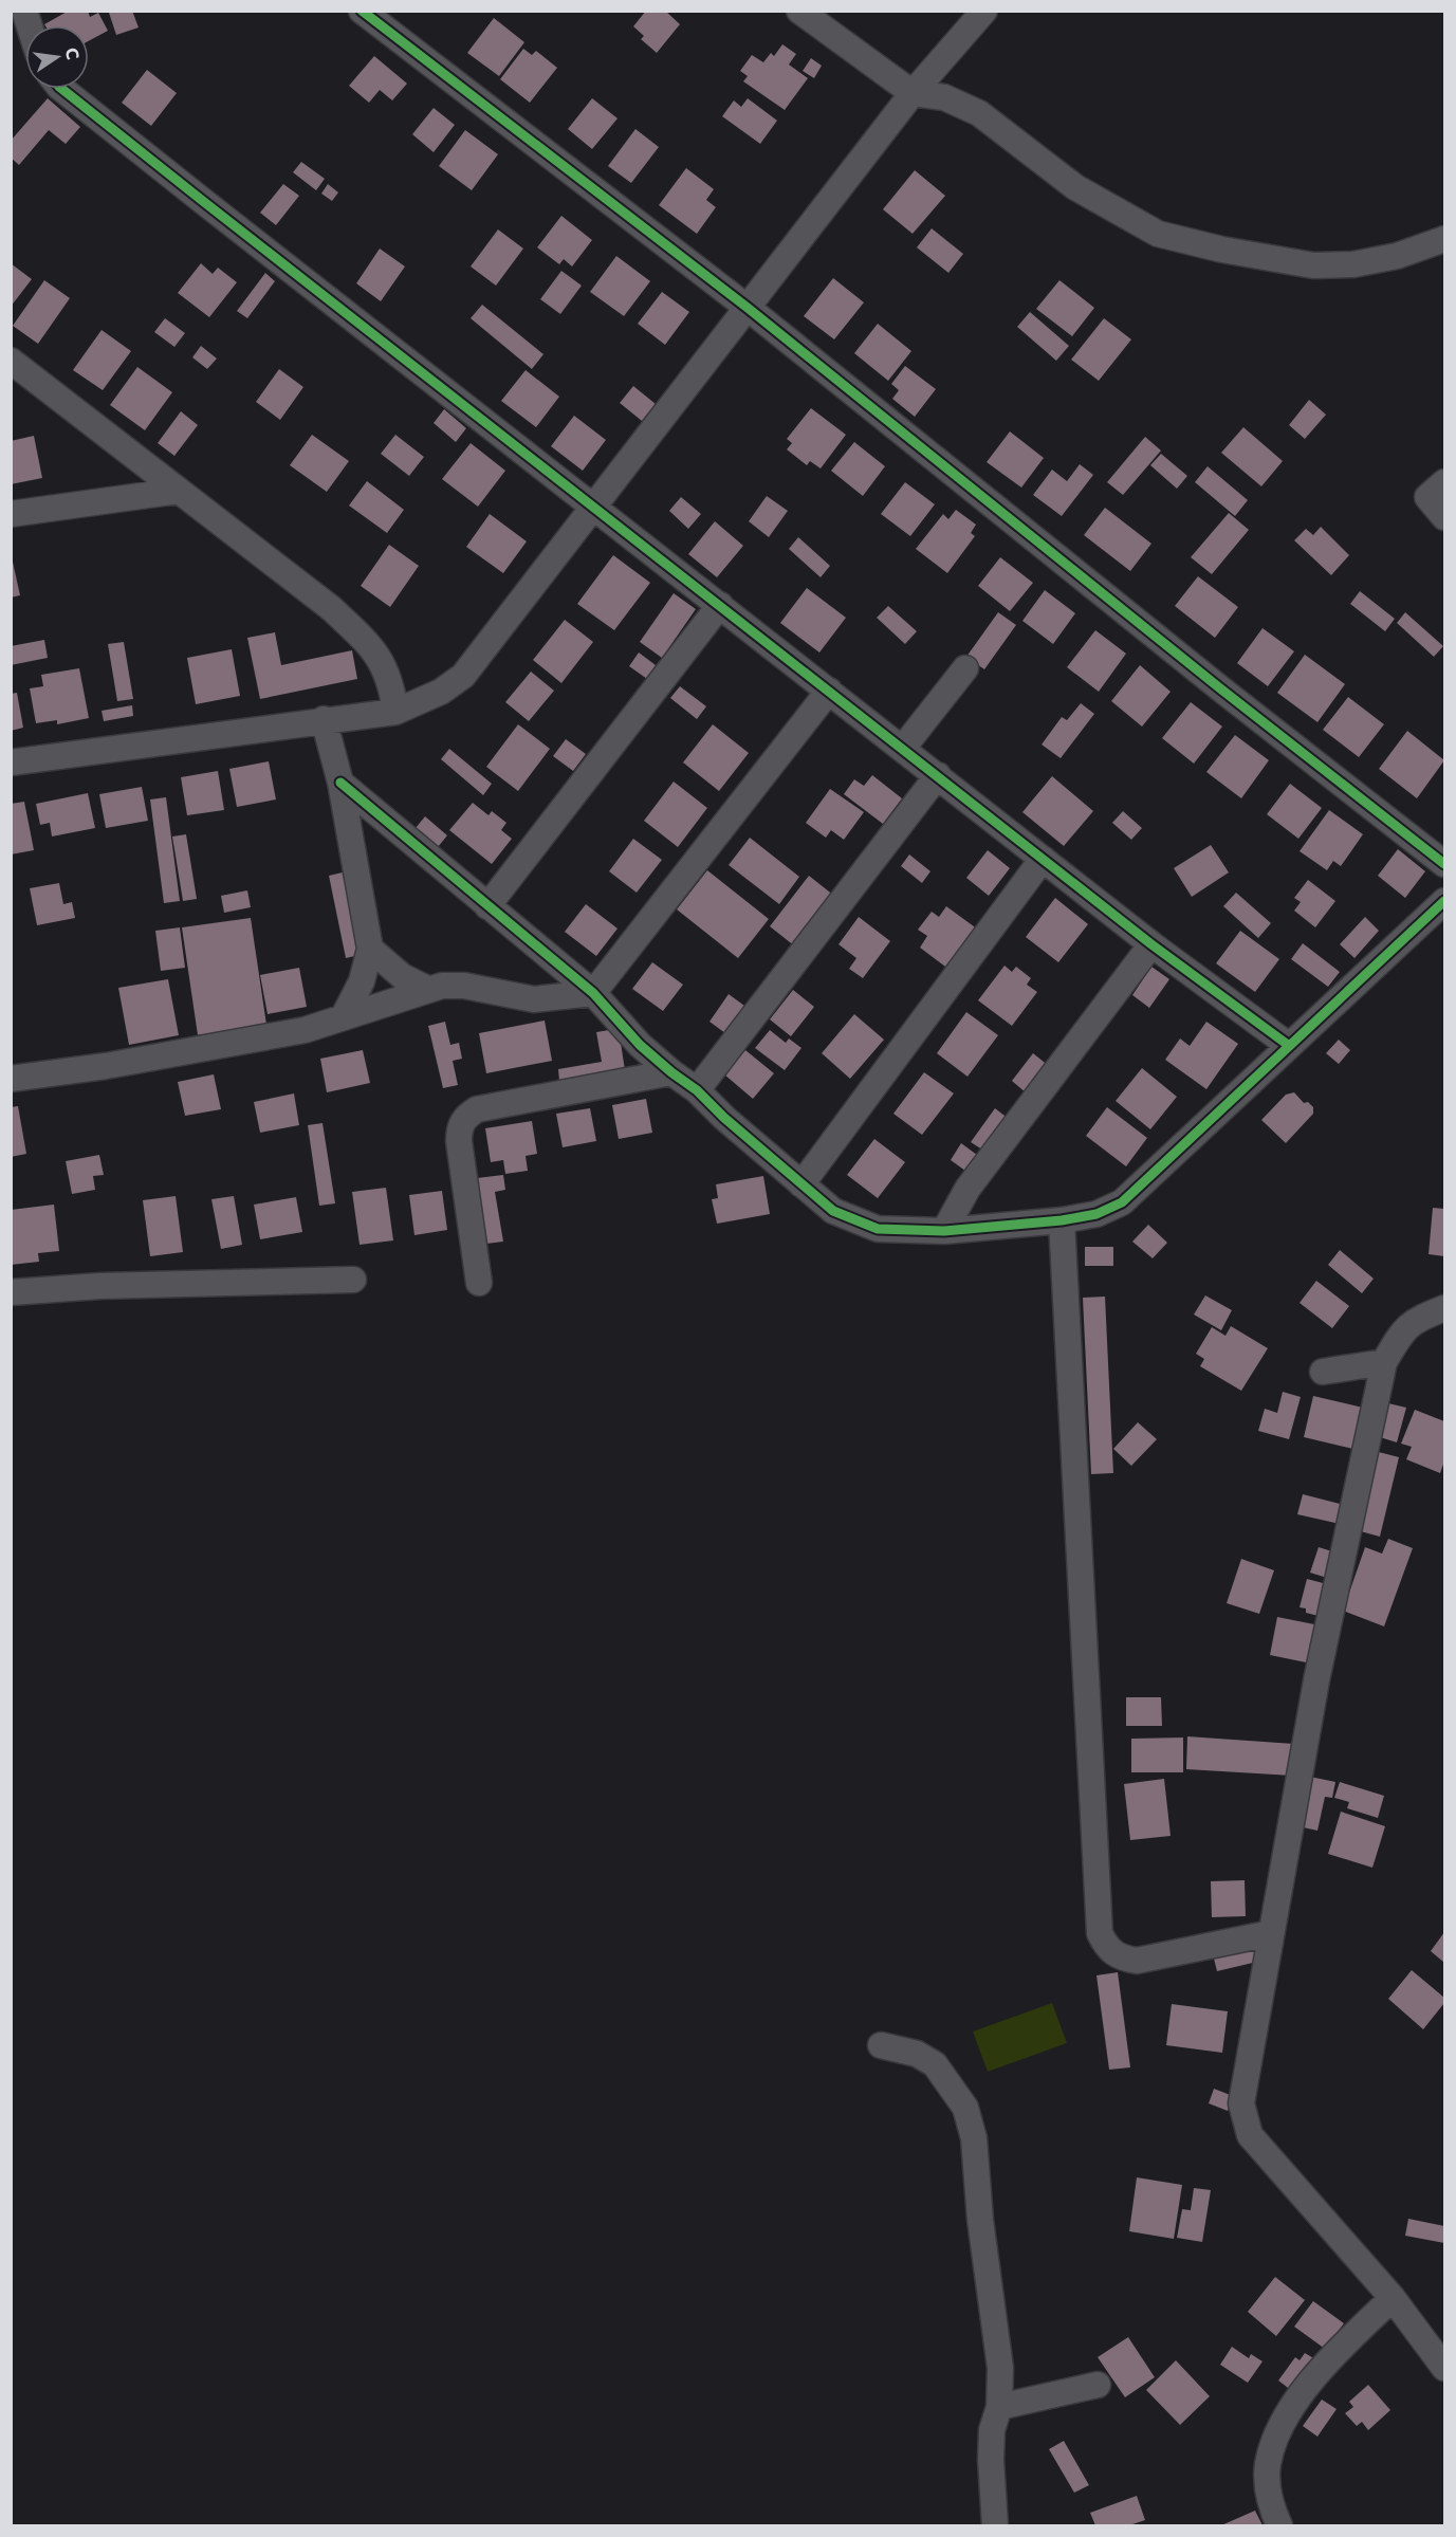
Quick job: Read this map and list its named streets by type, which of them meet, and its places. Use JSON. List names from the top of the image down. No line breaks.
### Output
{"north":"right"}
